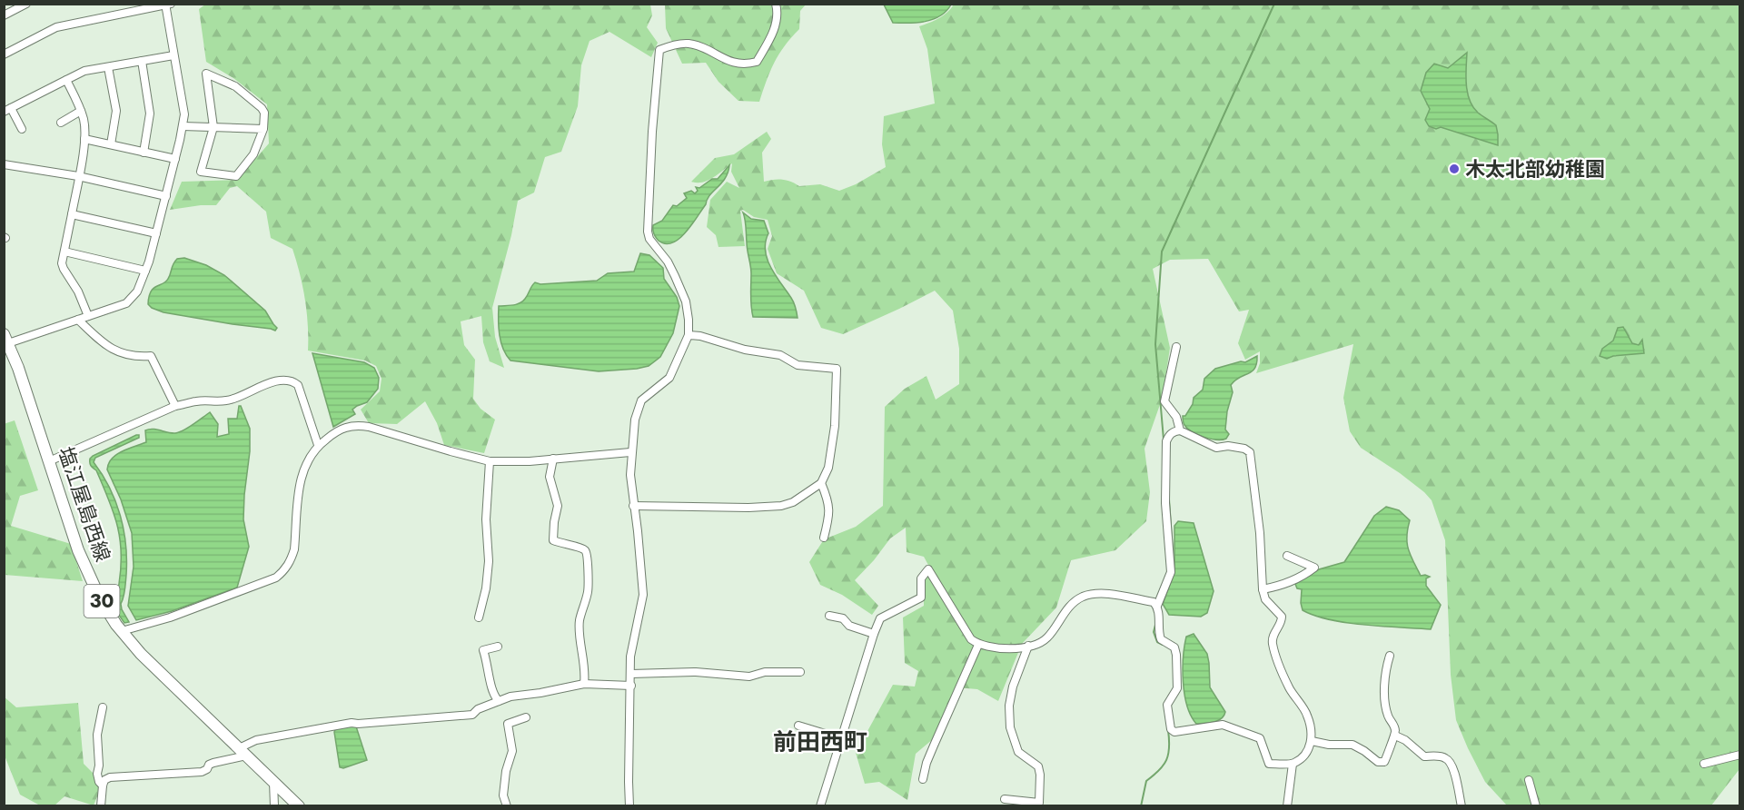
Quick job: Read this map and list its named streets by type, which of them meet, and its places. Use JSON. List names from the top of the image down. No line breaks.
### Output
{"streets":{"main road":["塩江屋島西線","30"]},"districts":["前田西町"],"places":["木太北部幼稚園"]}
